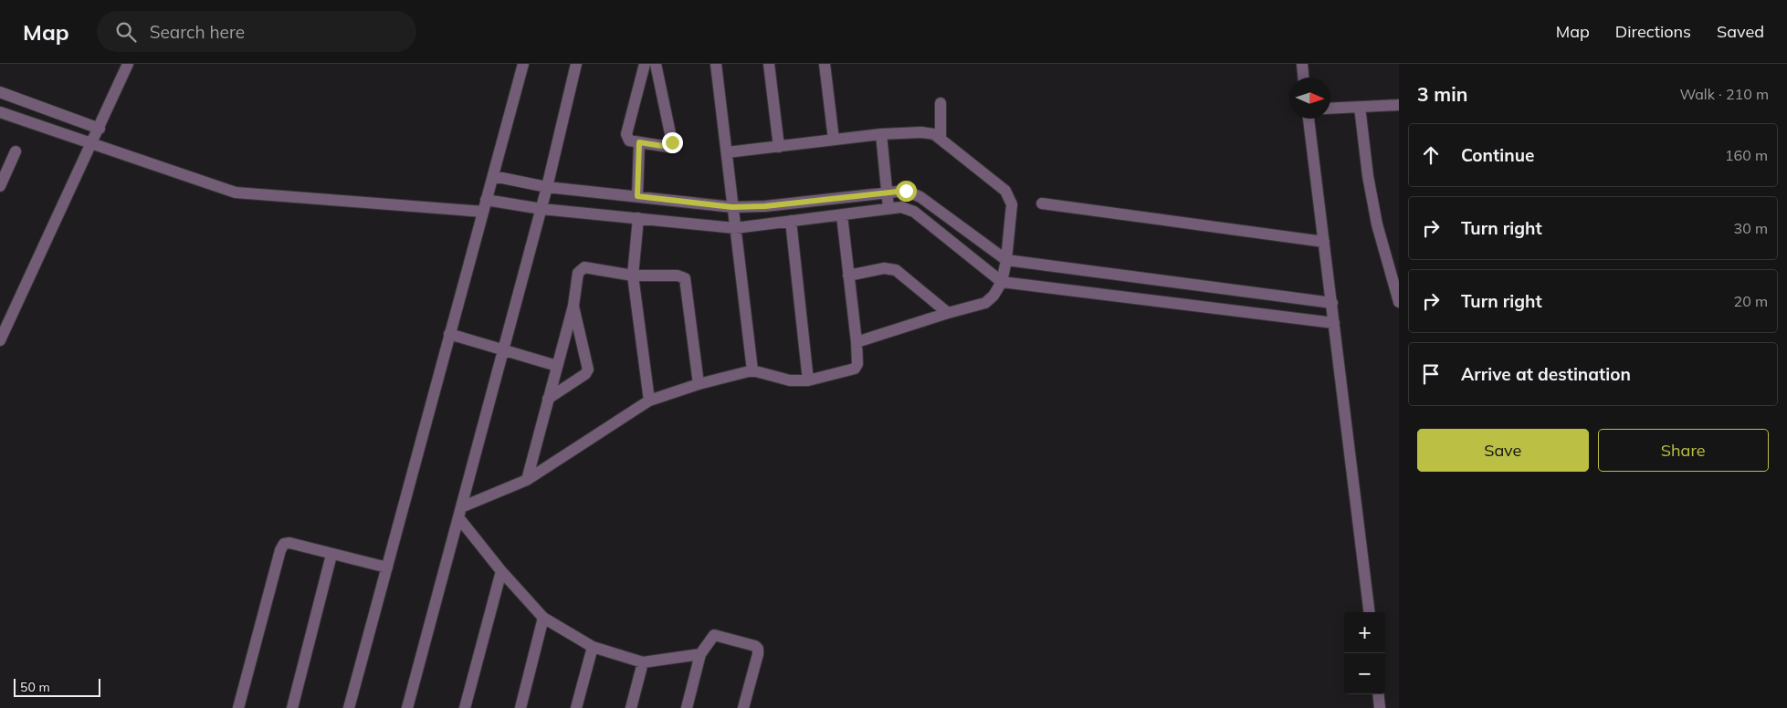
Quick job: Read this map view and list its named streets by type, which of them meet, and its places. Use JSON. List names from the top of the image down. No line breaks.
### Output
{"scale_bar":"50 m","north":"right","page":{"header":"Map","search":"Search here","nav":["Map","Directions","Saved"],"heading":["3 min","Walk · 210 m"],"list":[["Continue","160 m"],["Turn right","30 m"],["Turn right","20 m"],"Arrive at destination"],"buttons":["Save","Share"],"map_buttons":["+","−"],"scale":"50 m"}}
